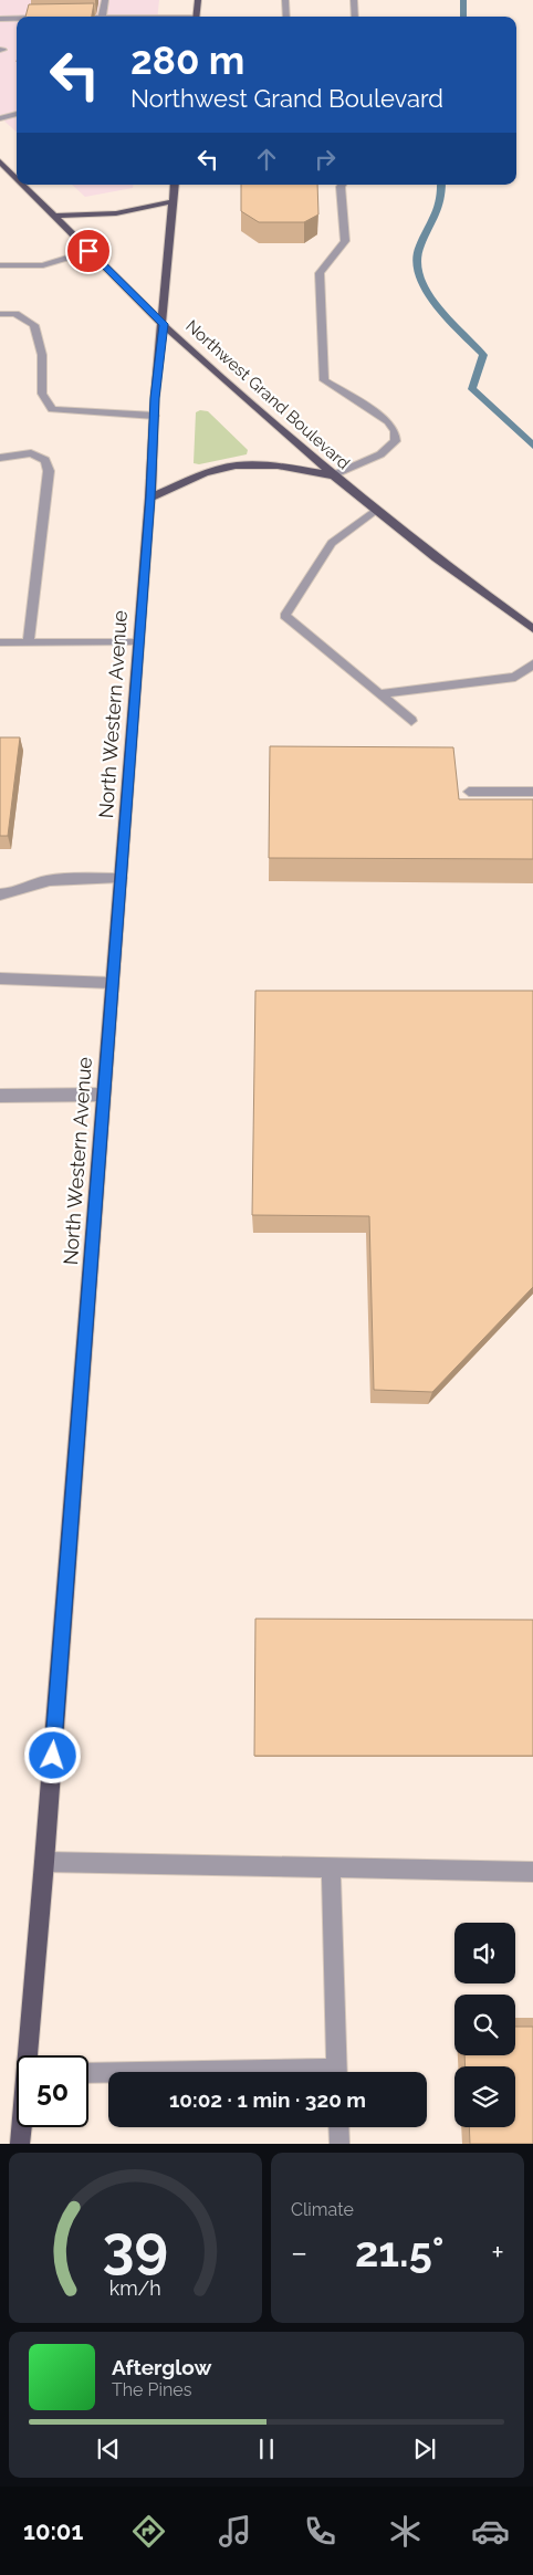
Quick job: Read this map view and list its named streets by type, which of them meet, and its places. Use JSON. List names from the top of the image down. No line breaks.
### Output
{"streets":{"main road":["Northwest Grand Boulevard","North Western Avenue"]},"crossings":[["Northwest Grand Boulevard","North Western Avenue"]],"page":{"turn":["280 m","Northwest Grand Boulevard"],"limit":"50","trip":"10:02 · 1 min · 320 m","tile":"Climate","heat":["−","21.5°","+"],"song":["Afterglow","The Pines"],"tabs":"10:01","gauge":["39","km/h"]}}
